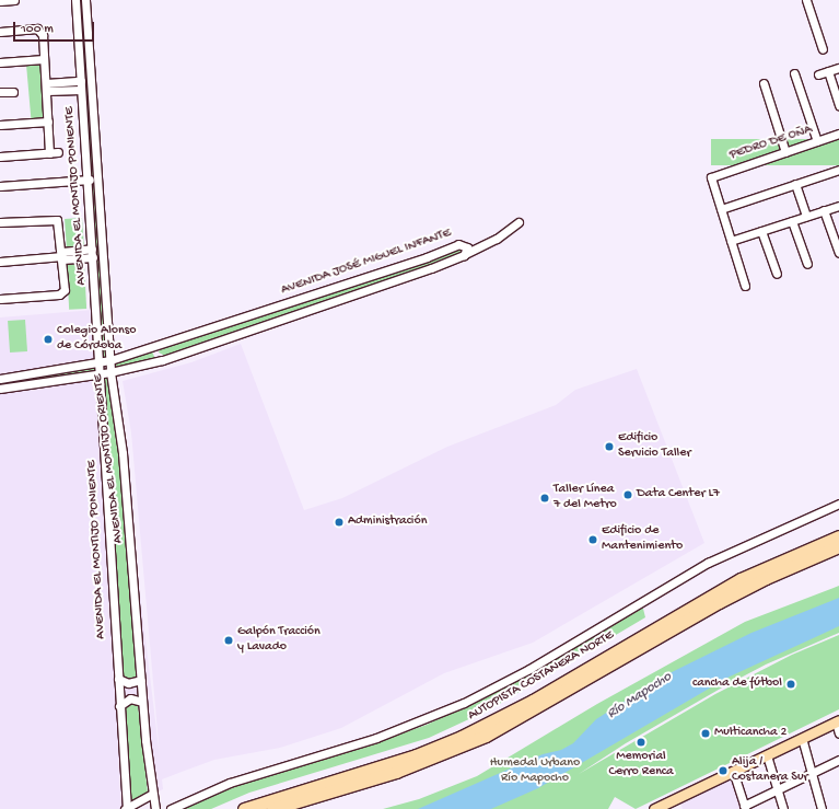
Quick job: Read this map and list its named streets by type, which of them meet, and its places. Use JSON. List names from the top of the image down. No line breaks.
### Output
{"streets":{"highway":["AUTOPISTA COSTANERA NORTE"],"street":["PEDRO DE OÑA","AVENIDA EL MONTIJO PONIENTE","AVENIDA JOSÉ MIGUEL INFANTE","AVENIDA EL MONTIJO ORIENTE"]},"crossings":[["AVENIDA EL MONTIJO PONIENTE","AVENIDA JOSÉ MIGUEL INFANTE"],["AVENIDA JOSÉ MIGUEL INFANTE","AVENIDA EL MONTIJO ORIENTE"]],"water":["Río Mapocho"],"parks":["Humedal Urbano Río Mapocho"],"places":["Colegio Alonso de Córdoba","Edificio Servicio Taller","Data Center L7","Taller Línea 7 del Metro","Administración","Edificio de Mantenimiento","Galpón Tracción y Lavado","cancha de fútbol","Multicancha 2","Memorial Cerro Renca","Alija / Costanera Sur"],"scale_bar":"100 m"}
